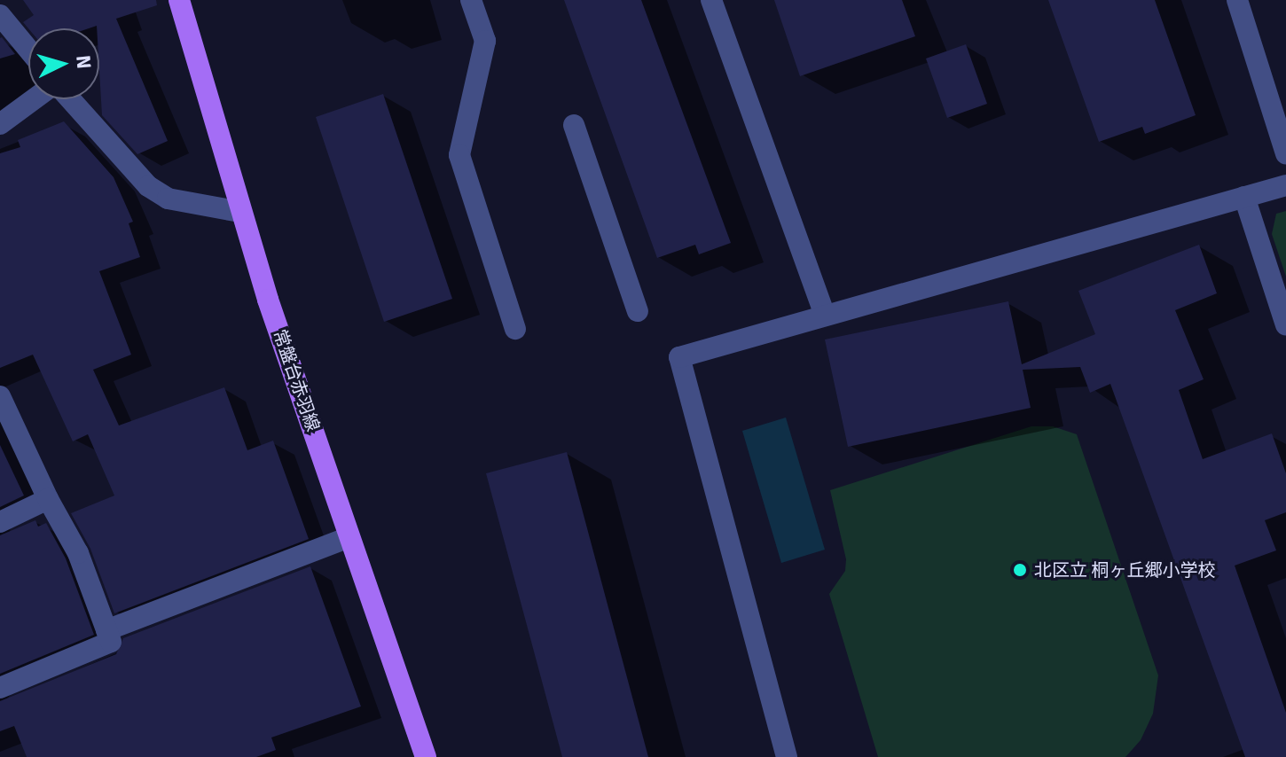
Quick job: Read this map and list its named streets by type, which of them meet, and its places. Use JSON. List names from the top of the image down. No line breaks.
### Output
{"streets":{"main road":["常盤台赤羽線"]},"places":["北区立 桐ヶ丘郷小学校"],"north":"right"}
